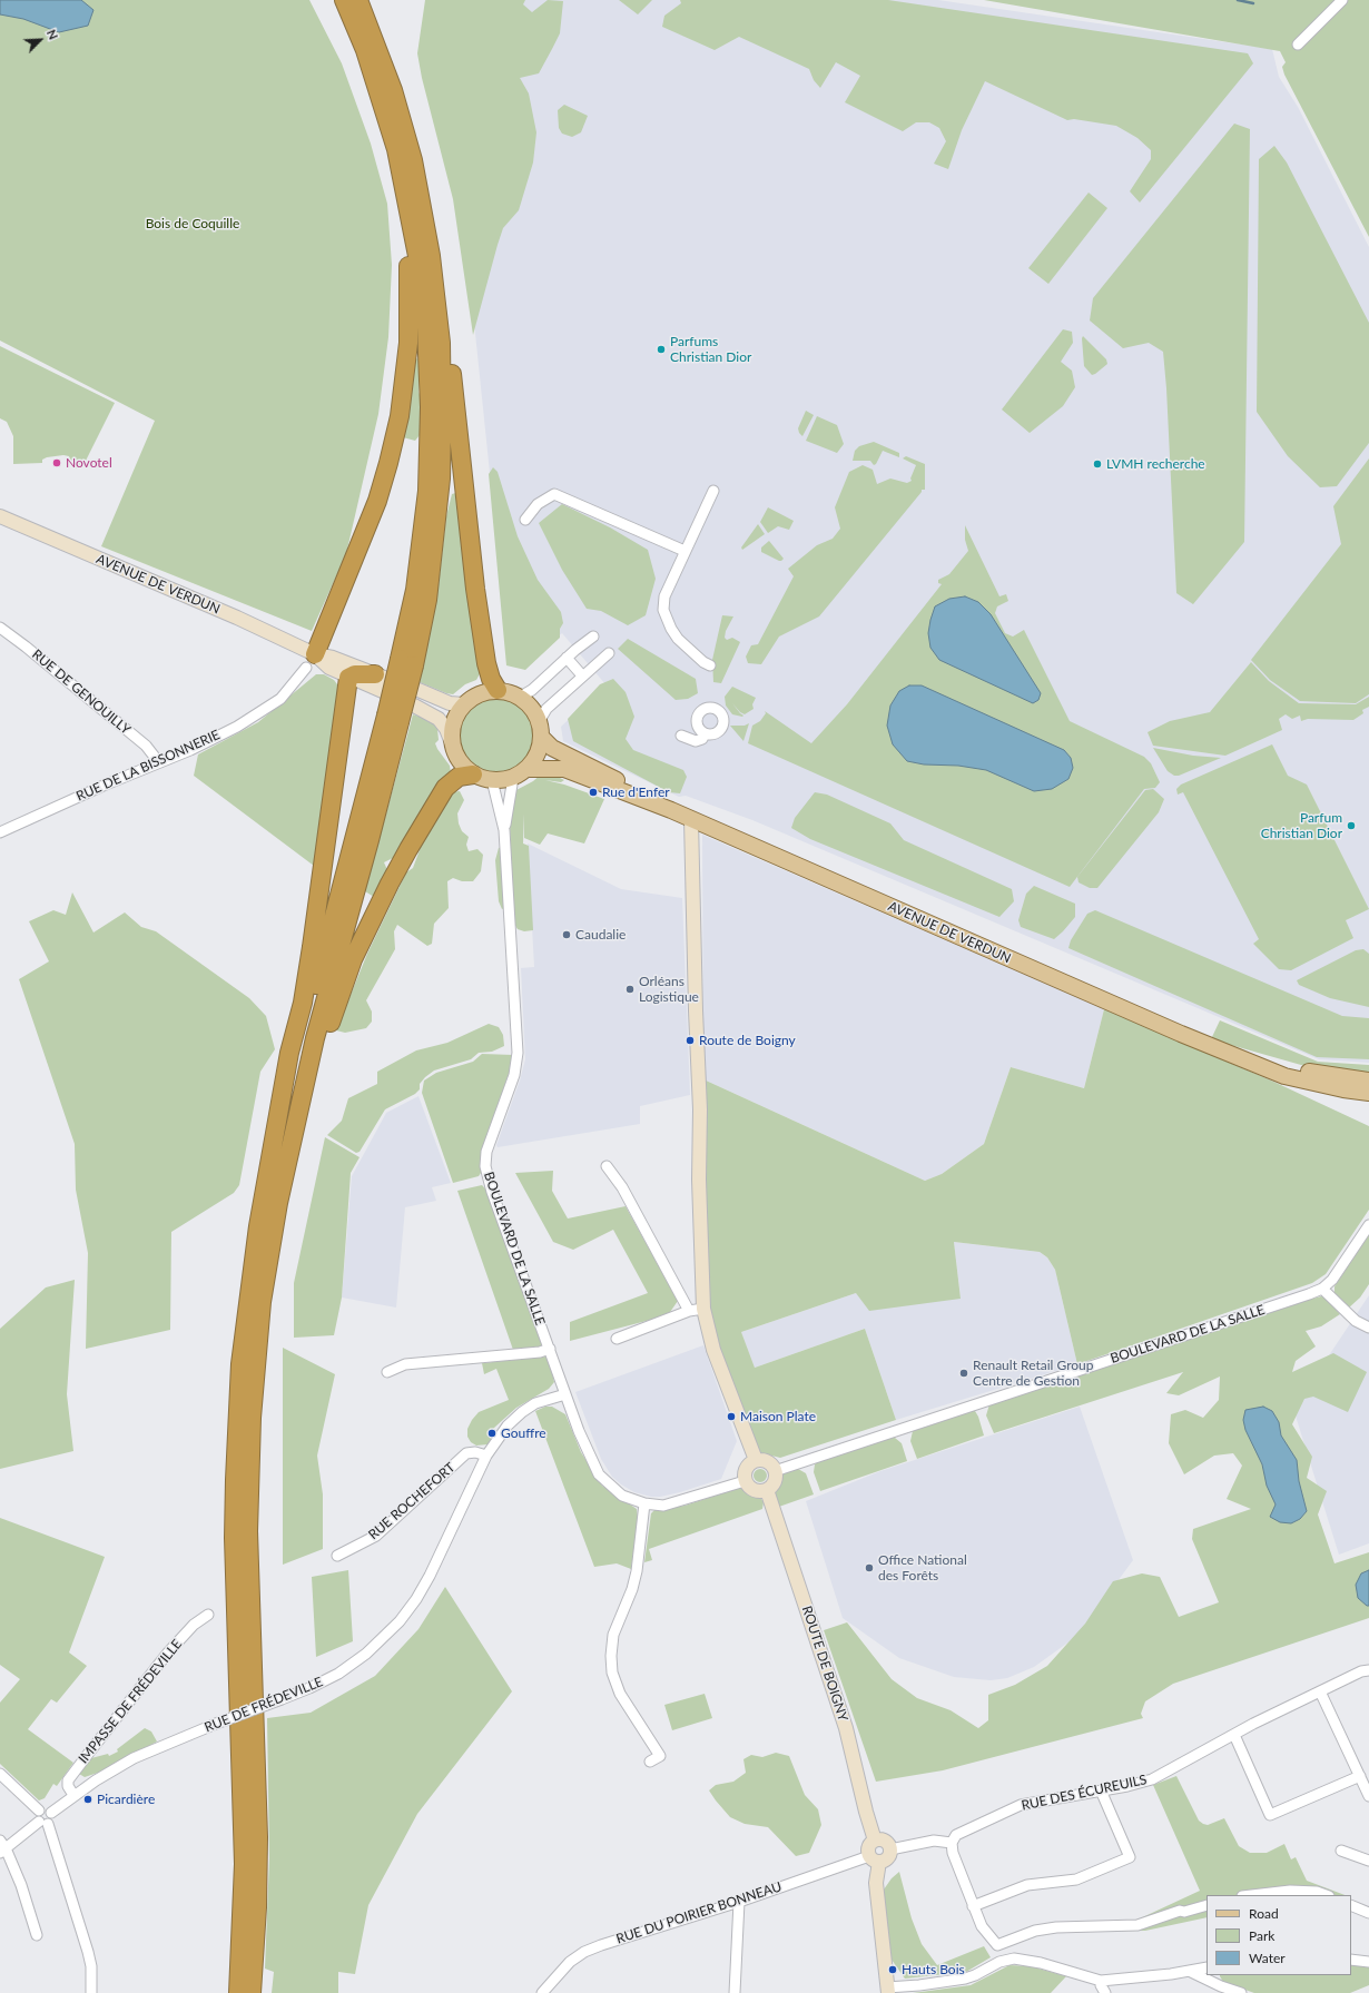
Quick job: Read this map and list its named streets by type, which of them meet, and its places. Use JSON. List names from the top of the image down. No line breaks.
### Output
{"streets":{"main road":["AVENUE DE VERDUN"],"street":["RUE DE GENOUILLY","RUE DE LA BISSONNERIE","BOULEVARD DE LA SALLE","RUE ROCHEFORT","ROUTE DE BOIGNY","IMPASSE DE FRÉDEVILLE","RUE DE FRÉDEVILLE","RUE DES ÉCUREUILS","RUE DU POIRIER BONNEAU"]},"crossings":[["AVENUE DE VERDUN","RUE DE LA BISSONNERIE"],["AVENUE DE VERDUN","BOULEVARD DE LA SALLE"],["RUE DE GENOUILLY","RUE DE LA BISSONNERIE"],["BOULEVARD DE LA SALLE","ROUTE DE BOIGNY"],["BOULEVARD DE LA SALLE","RUE DE FRÉDEVILLE"],["RUE ROCHEFORT","RUE DE FRÉDEVILLE"],["ROUTE DE BOIGNY","RUE DU POIRIER BONNEAU"],["IMPASSE DE FRÉDEVILLE","RUE DE FRÉDEVILLE"]],"parks":["Bois de Coquille"],"places":["Parfums Christian Dior","Novotel","LVMH recherche","Rue d'Enfer","Parfum Christian Dior","Caudalie","Orléans Logistique","Route de Boigny","Renault Retail Group Centre de Gestion","Maison Plate","Gouffre","Office National des Forêts","Picardière","Hauts Bois"],"legend":["Road","Park","Water"],"north":"top right"}
